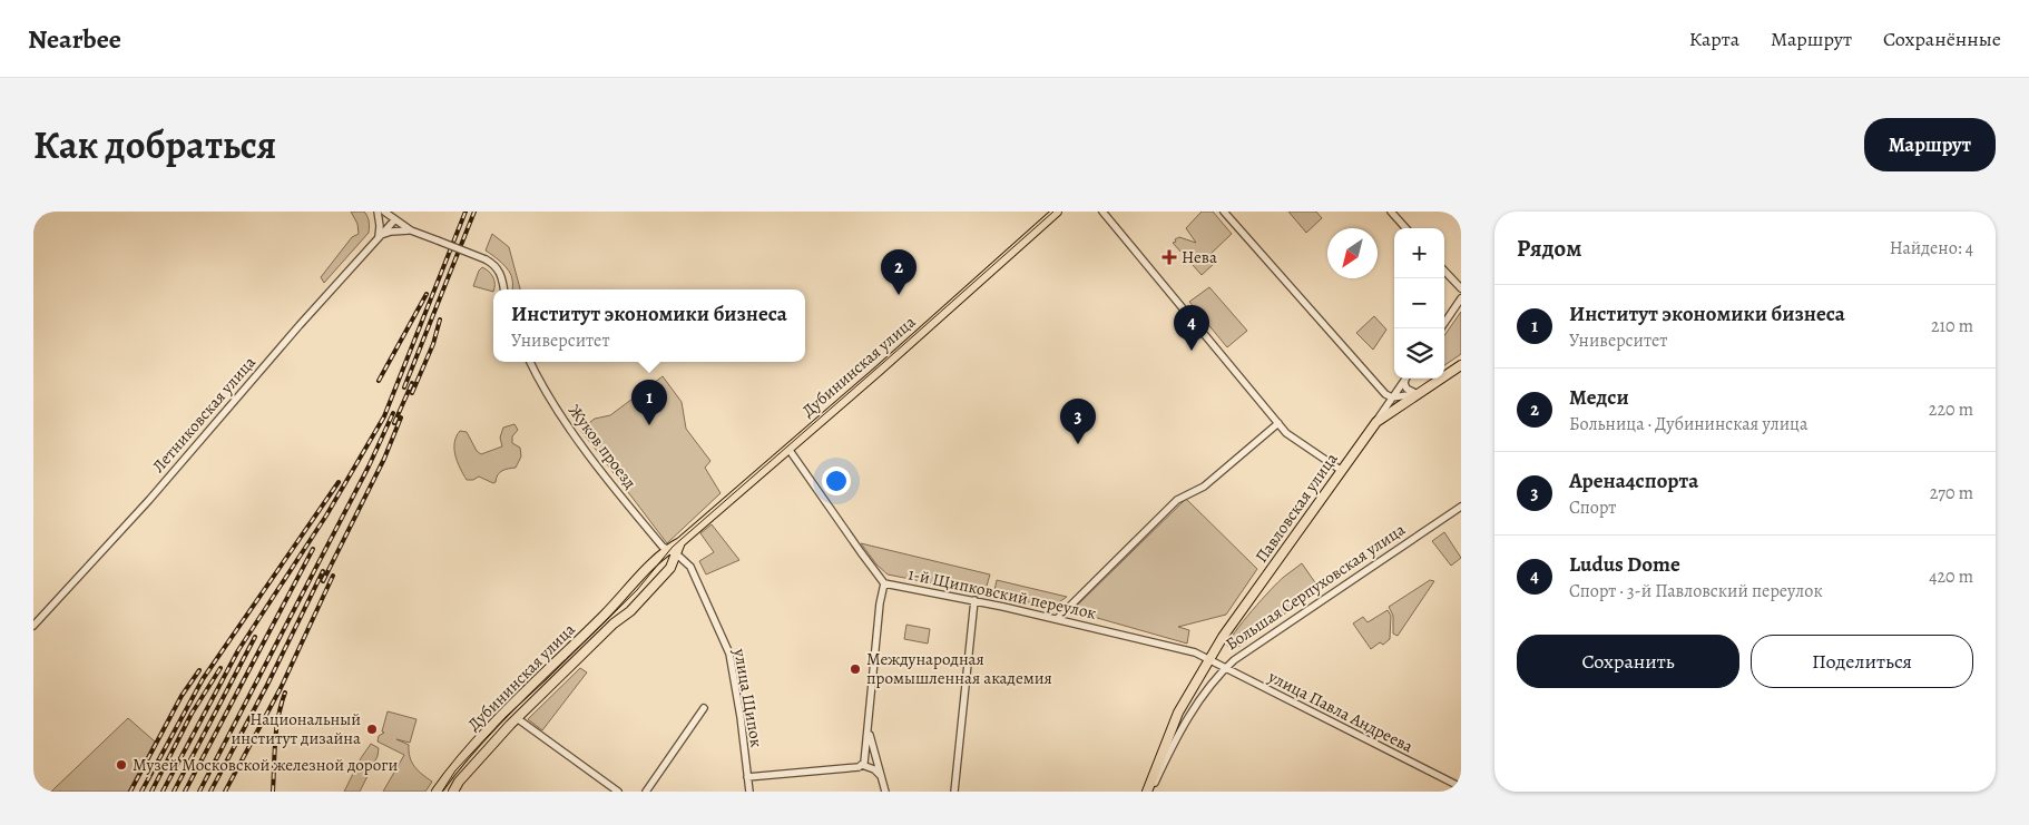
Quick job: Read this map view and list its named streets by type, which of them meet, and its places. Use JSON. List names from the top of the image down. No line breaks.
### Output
{"streets":{"main road":["Дубининская улица","Павловская улица","Большая Серпуховская улица"],"street":["Летниковская улица","Жуков проезд","1-й Щипковский переулок","улица Щипок","улица Павла Андреева"]},"crossings":[["Дубининская улица","Жуков проезд"],["Дубининская улица","улица Щипок"],["Павловская улица","Большая Серпуховская улица"],["Павловская улица","1-й Щипковский переулок"],["Павловская улица","улица Павла Андреева"],["Большая Серпуховская улица","1-й Щипковский переулок"],["Большая Серпуховская улица","улица Павла Андреева"],["1-й Щипковский переулок","улица Павла Андреева"]],"places":{"health":["Нева"],"other":["Международная промышленная академия","Национальный институт дизайна","Музей Московской железной дороги"]},"north":"bottom left","page":{"header":"Nearbee","nav":["Карта","Маршрут","Сохранённые"],"title":"Как добраться","buttons":["Маршрут",["Сохранить","Поделиться"]],"heading":["Рядом","Найдено: 4"],"map_buttons":["+","−"],"pins":["2","4","1","3"],"list":[{"mark":"1","name":"Институт экономики бизнеса","note":"Университет","value":"210 m"},{"mark":"2","name":"Медси","note":"Больница · Дубининская улица","value":"220 m"},{"mark":"3","name":"Арена4спорта","note":"Спорт","value":"270 m"},{"mark":"4","name":"Ludus Dome","note":"Спорт · 3-й Павловский переулок","value":"420 m"}],"popup":["Институт экономики бизнеса","Университет"]}}
